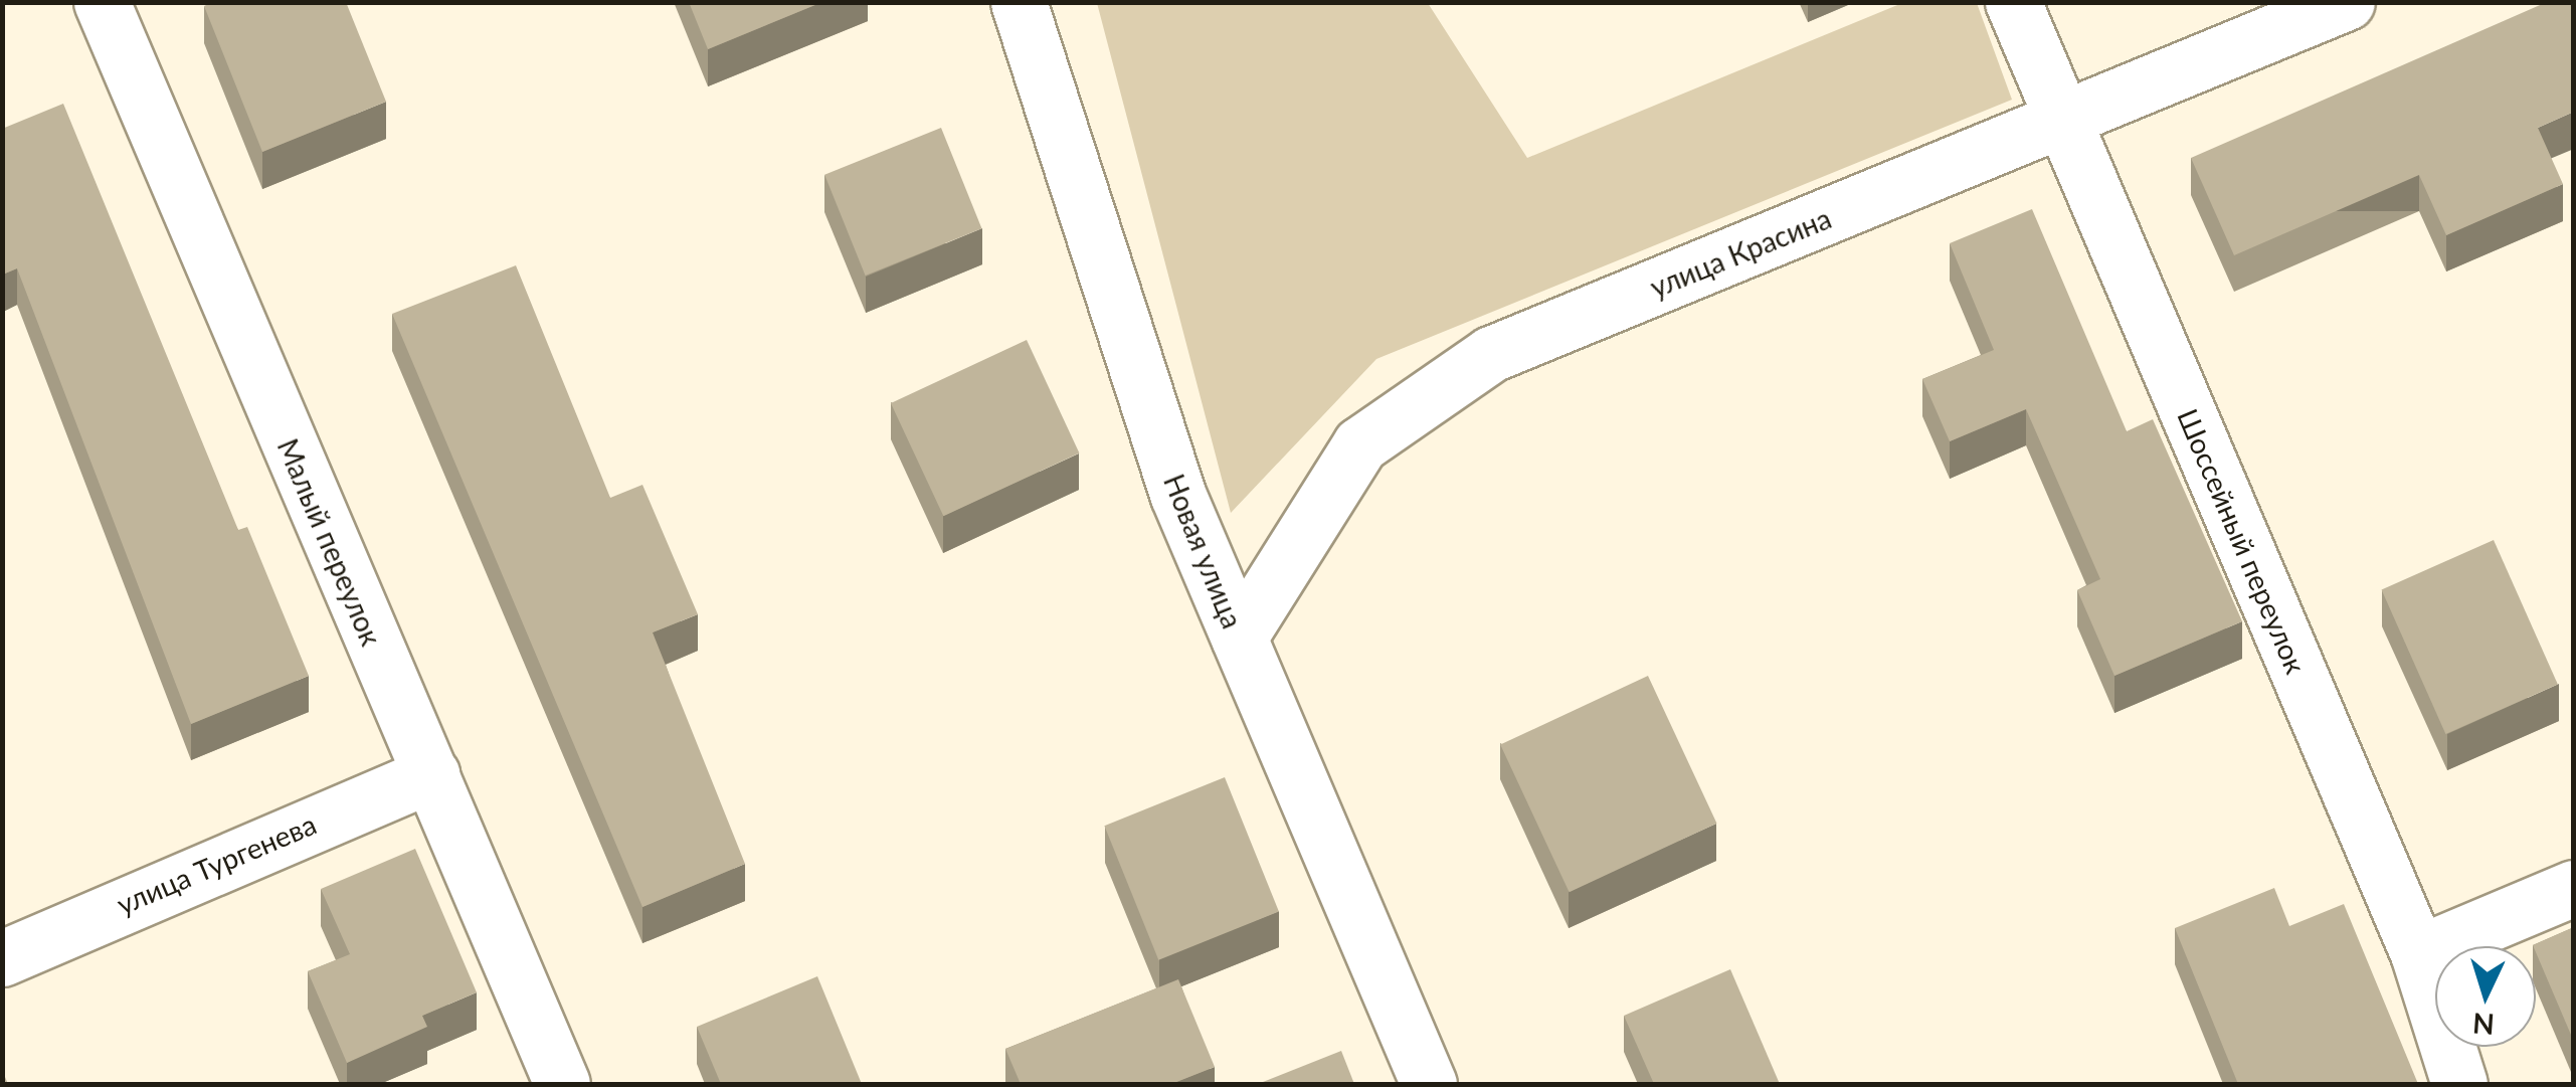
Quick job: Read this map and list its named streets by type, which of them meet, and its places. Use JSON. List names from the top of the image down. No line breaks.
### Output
{"streets":{"street":["улица Красина","Шоссейный переулок","Малый переулок","Новая улица","улица Тургенева"]},"crossings":[["улица Красина","Шоссейный переулок"],["улица Красина","Новая улица"],["Малый переулок","улица Тургенева"]],"north":"bottom"}
